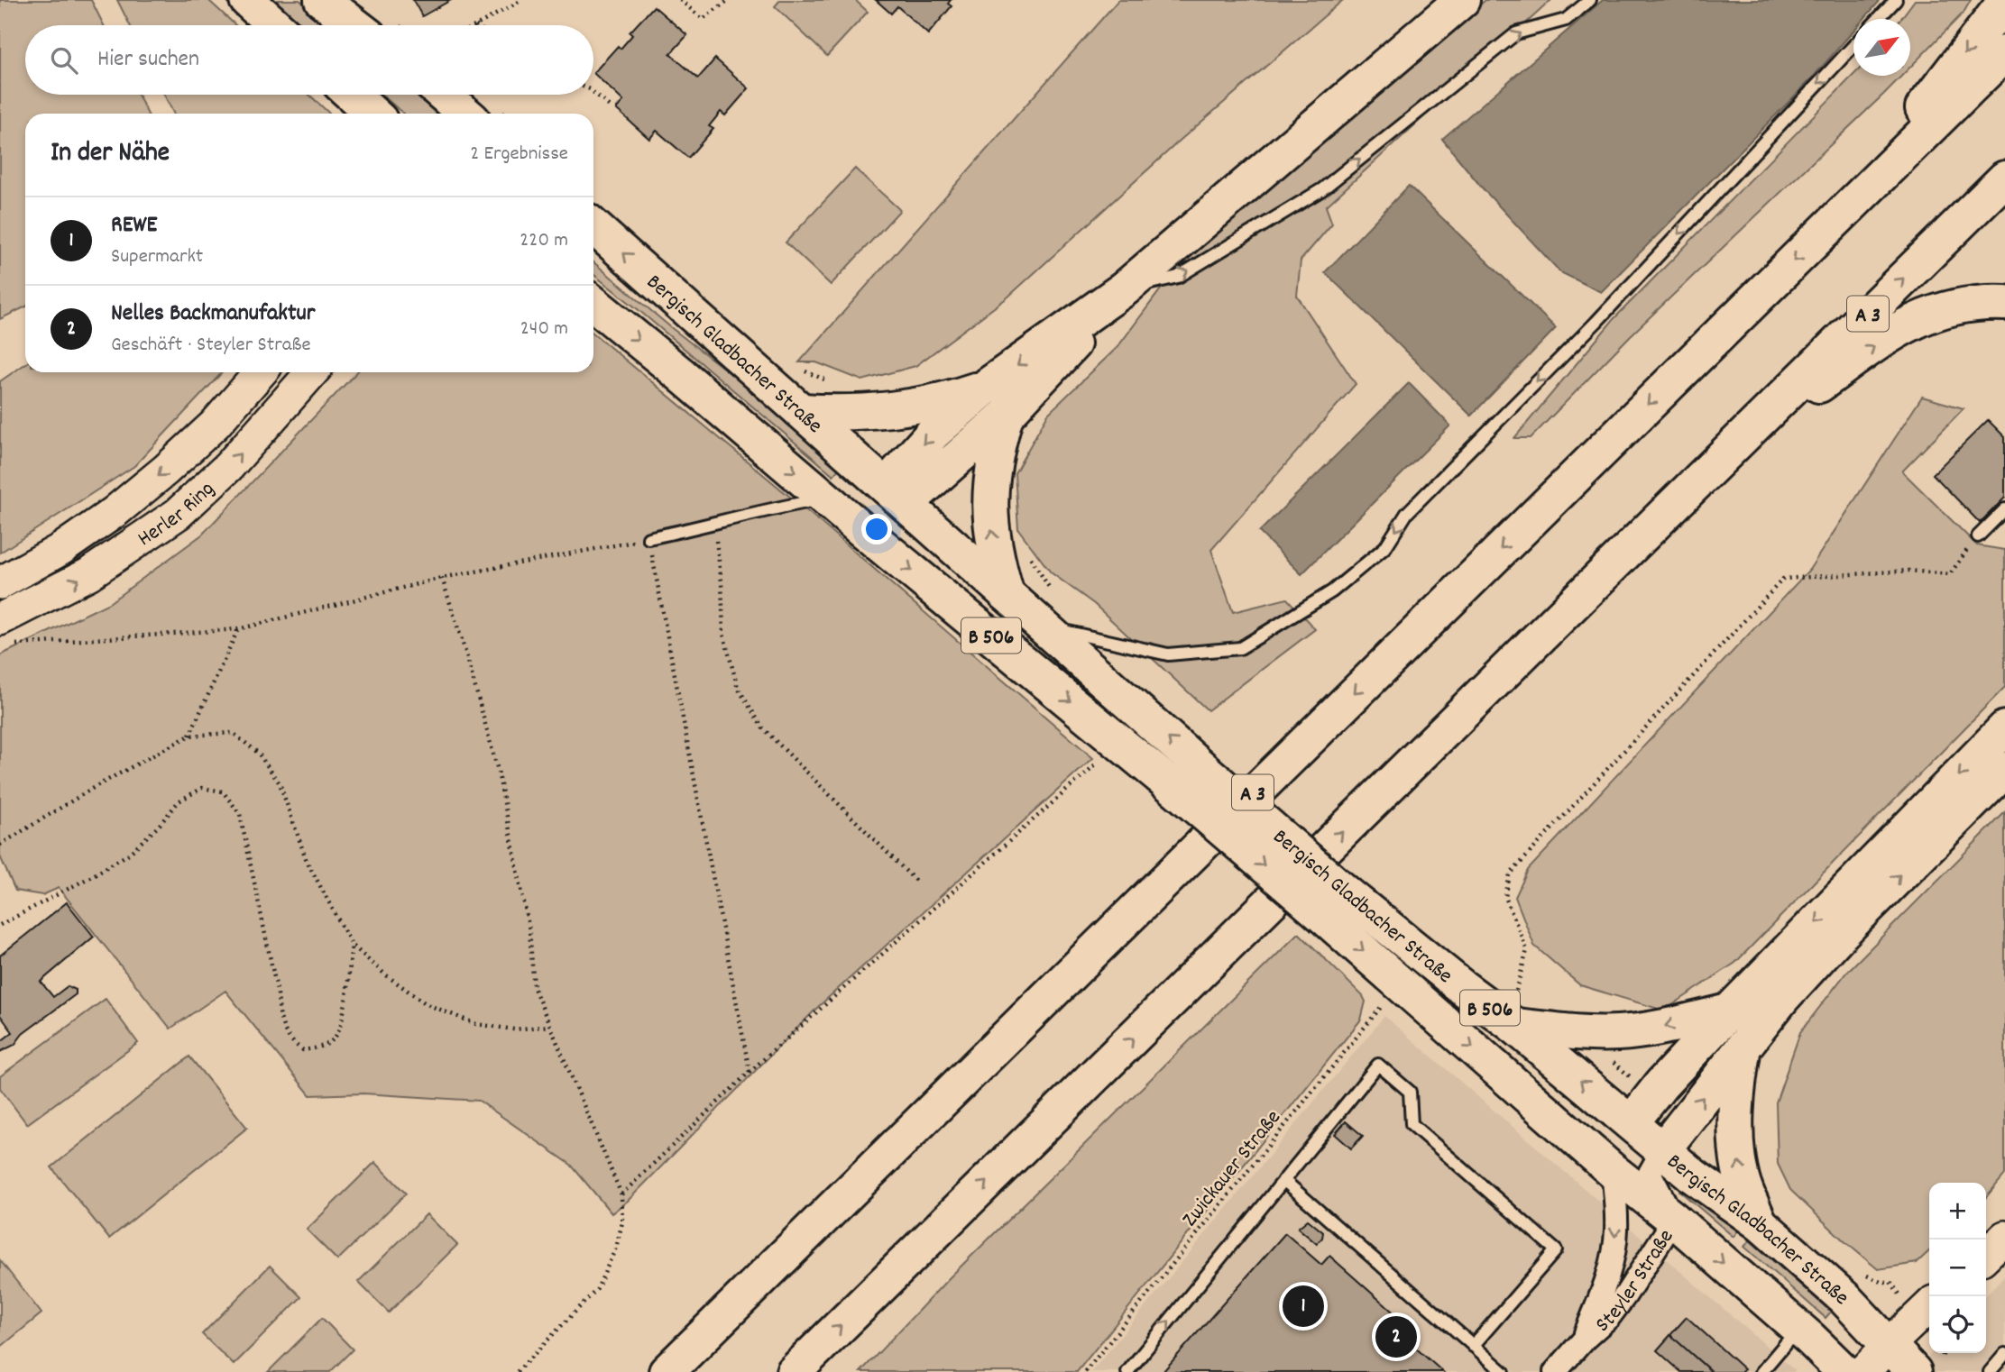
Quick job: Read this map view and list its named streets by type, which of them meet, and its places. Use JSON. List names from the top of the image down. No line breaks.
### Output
{"streets":{"main road":["A 3","Bergisch Gladbacher Straße","Herler Ring","B 506"],"street":["Steyler Straße"],"path":["Zwickauer Straße"]},"crossings":[["Bergisch Gladbacher Straße","Zwickauer Straße"],["Bergisch Gladbacher Straße","Steyler Straße"]],"one_way":["Steyler Straße"],"north":"top right","page":{"search":"Hier suchen","heading":["In der Nähe","2 Ergebnisse"],"list":[{"mark":"1","name":"REWE","note":"Supermarkt","value":"220 m"},{"mark":"2","name":"Nelles Backmanufaktur","note":"Geschäft · Steyler Straße","value":"240 m"}],"map_buttons":["+","−"],"pins":["1","2"]}}
